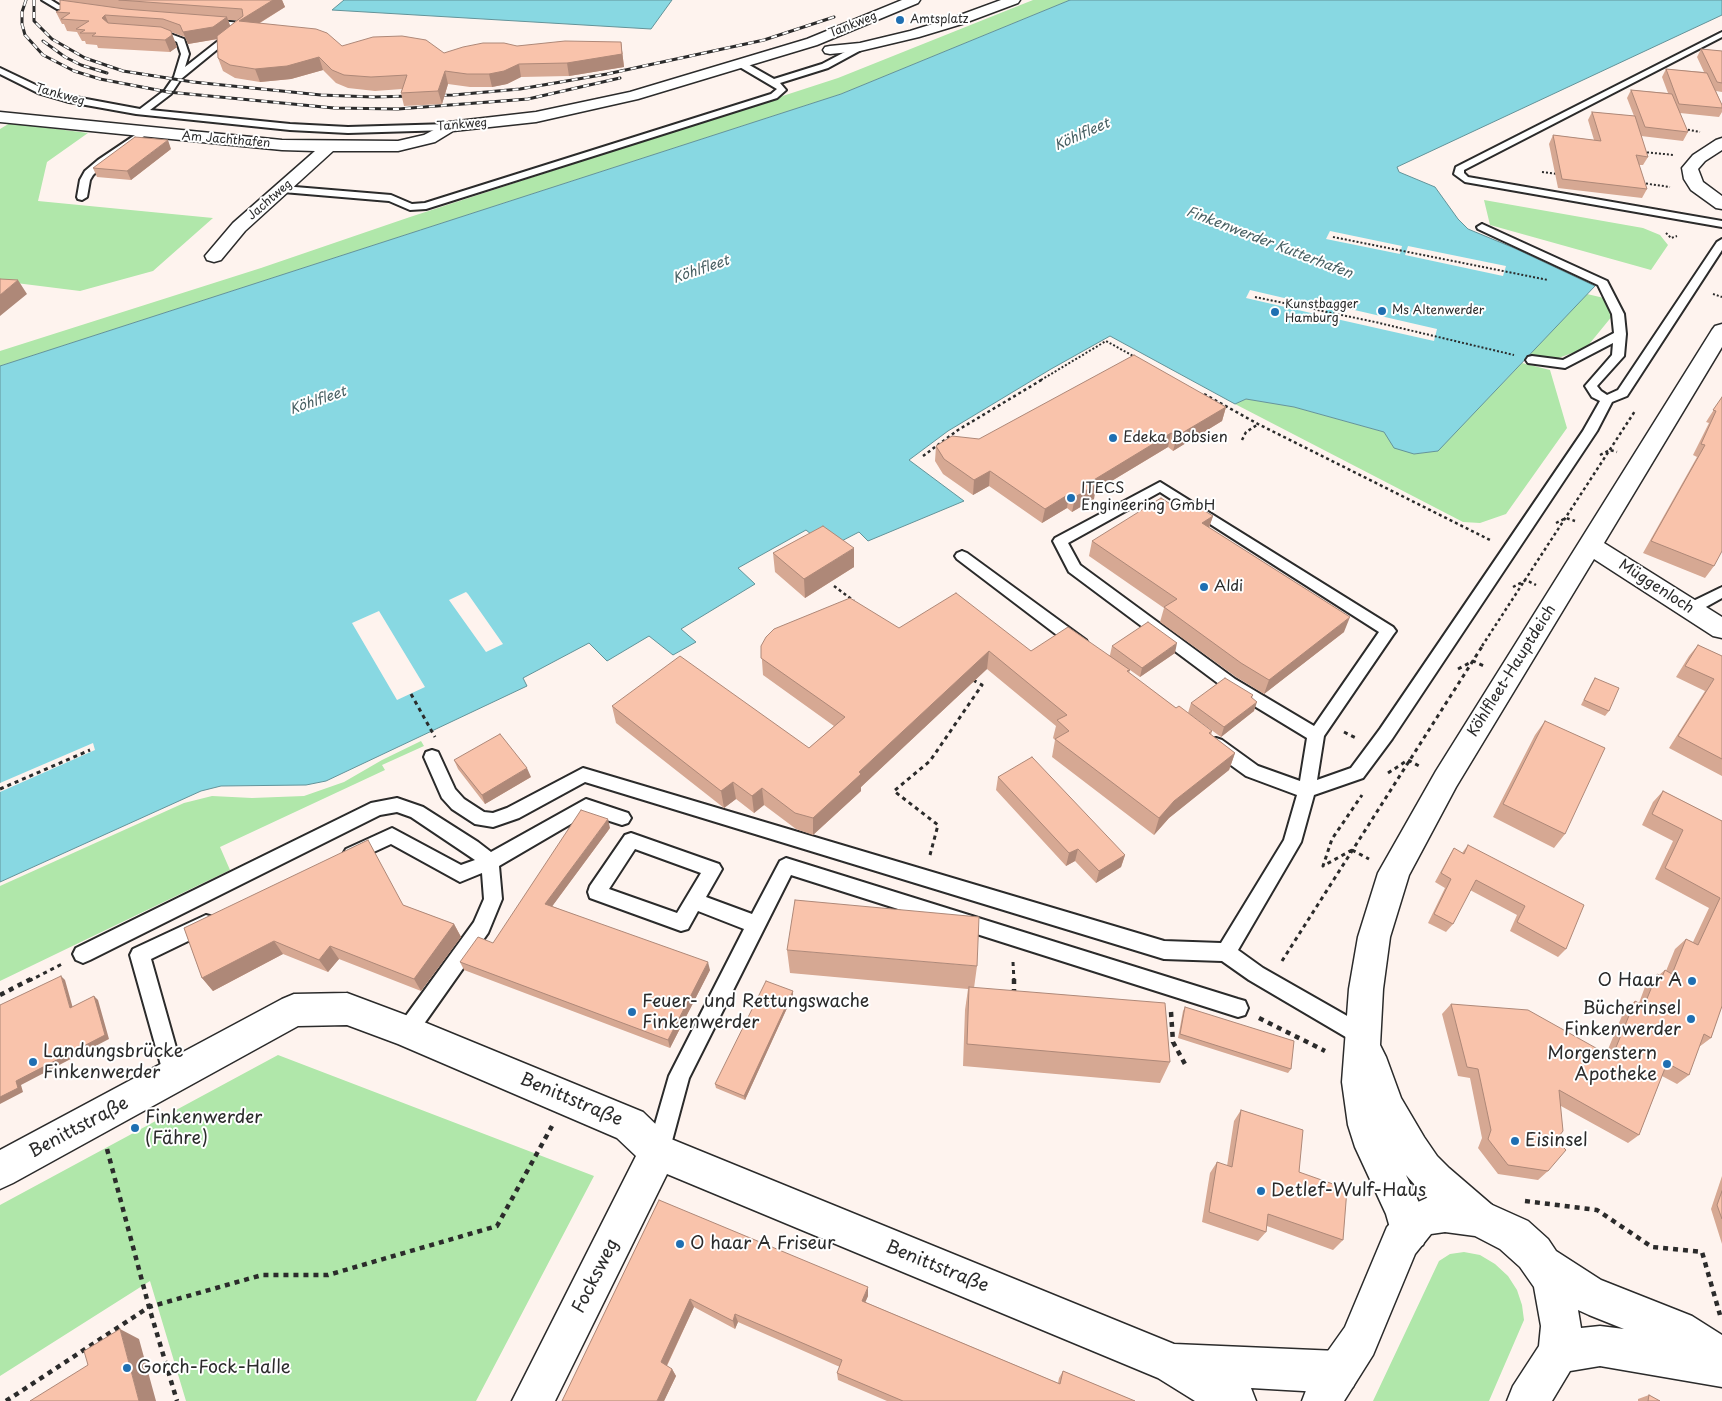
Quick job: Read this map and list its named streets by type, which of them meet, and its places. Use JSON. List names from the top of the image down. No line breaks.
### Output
{"streets":{"street":["Tankweg","Am Jachthafen","Jachtweg","Müggenloch","Köhlfleet-Hauptdeich","Benittstraße","Focksweg"]},"crossings":[["Tankweg","Am Jachthafen"],["Am Jachthafen","Jachtweg"],["Müggenloch","Köhlfleet-Hauptdeich"],["Benittstraße","Focksweg"]],"water":["Köhlfleet","Finkenwerder Kutterhafen"],"places":["Amtsplatz","Ms Altenwerder","Kunstbagger Hamburg","Edeka Bobsien","ITECS Engineering GmbH","Aldi","O Haar A","Feuer- und Rettungswache Finkenwerder","Bücherinsel Finkenwerder","Landungsbrücke Finkenwerder","Morgenstern Apotheke","Finkenwerder (Fähre)","Eisinsel","Detlef-Wulf-Haus","O haar A Friseur","Gorch-Fock-Halle"]}
